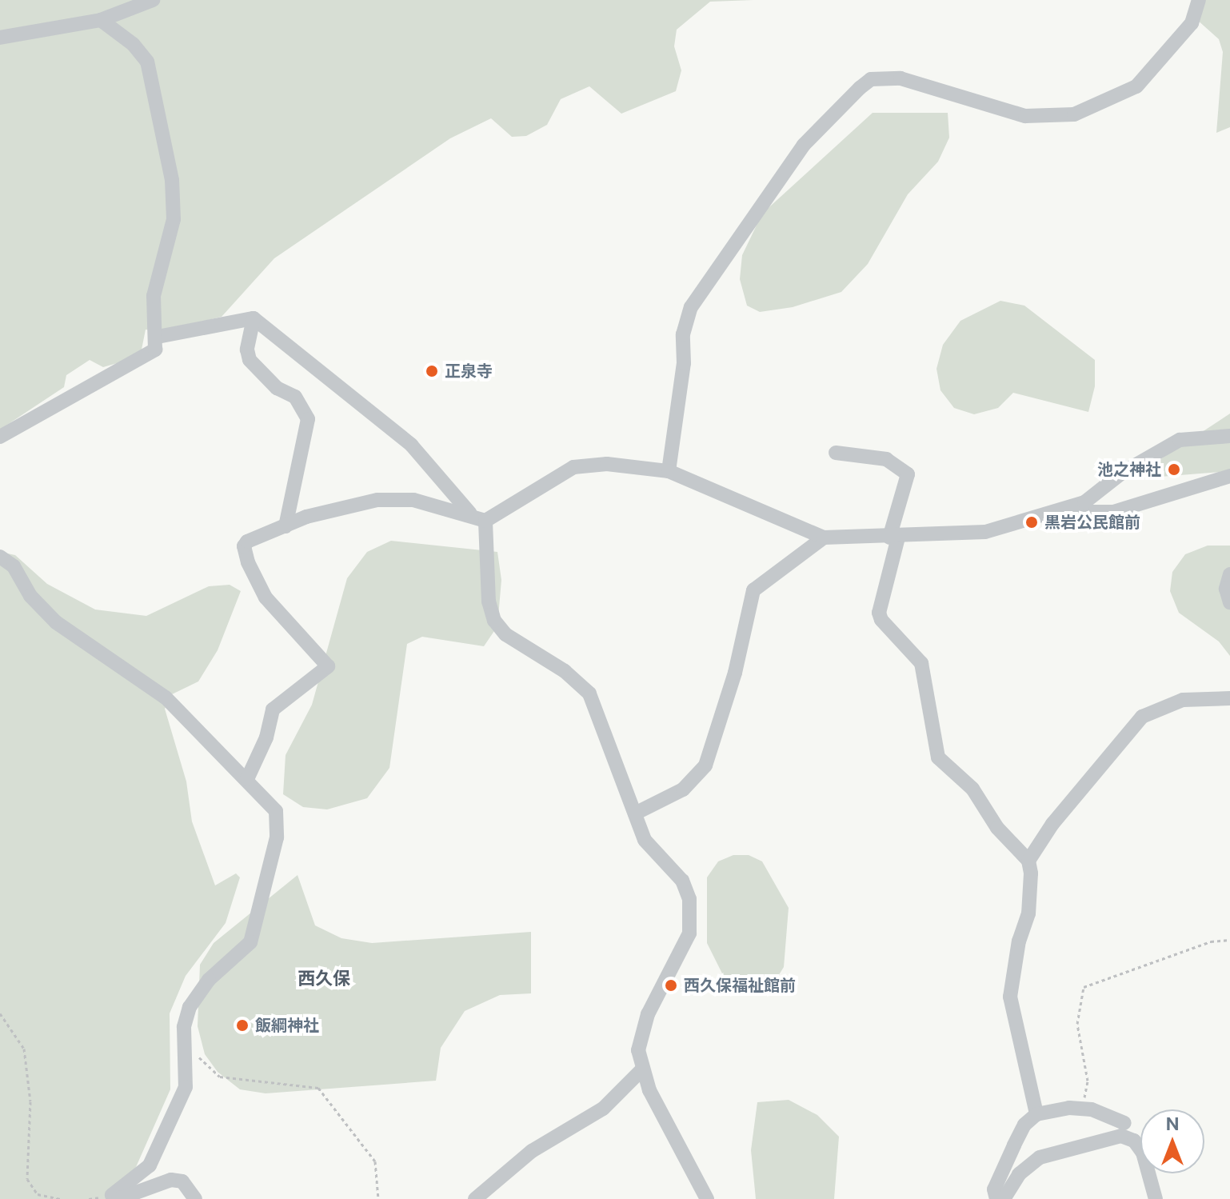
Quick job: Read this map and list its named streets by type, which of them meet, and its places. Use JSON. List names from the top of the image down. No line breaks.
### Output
{"districts":["西久保"],"places":["正泉寺","池之神社","黒岩公民館前","西久保福祉館前","飯綱神社"],"north":"top"}
